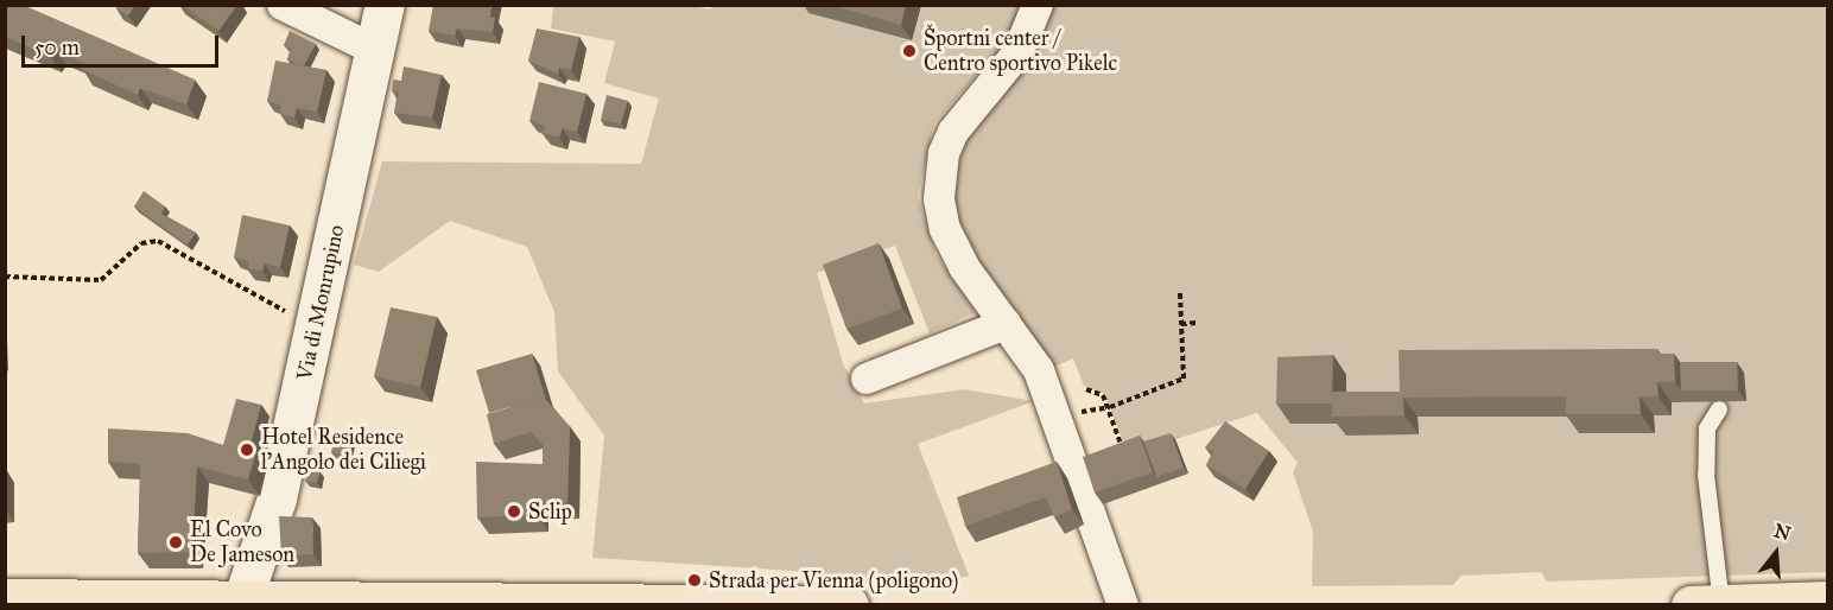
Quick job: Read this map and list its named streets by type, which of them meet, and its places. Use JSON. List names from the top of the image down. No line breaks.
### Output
{"streets":{"main road":["Via di Monrupino"]},"places":["Športni center / Centro sportivo Pikelc","Hotel Residence l'Angolo dei Ciliegi","Sclip","El Covo De Jameson","Strada per Vienna (poligono)"],"scale_bar":"50 m","north":"top"}
